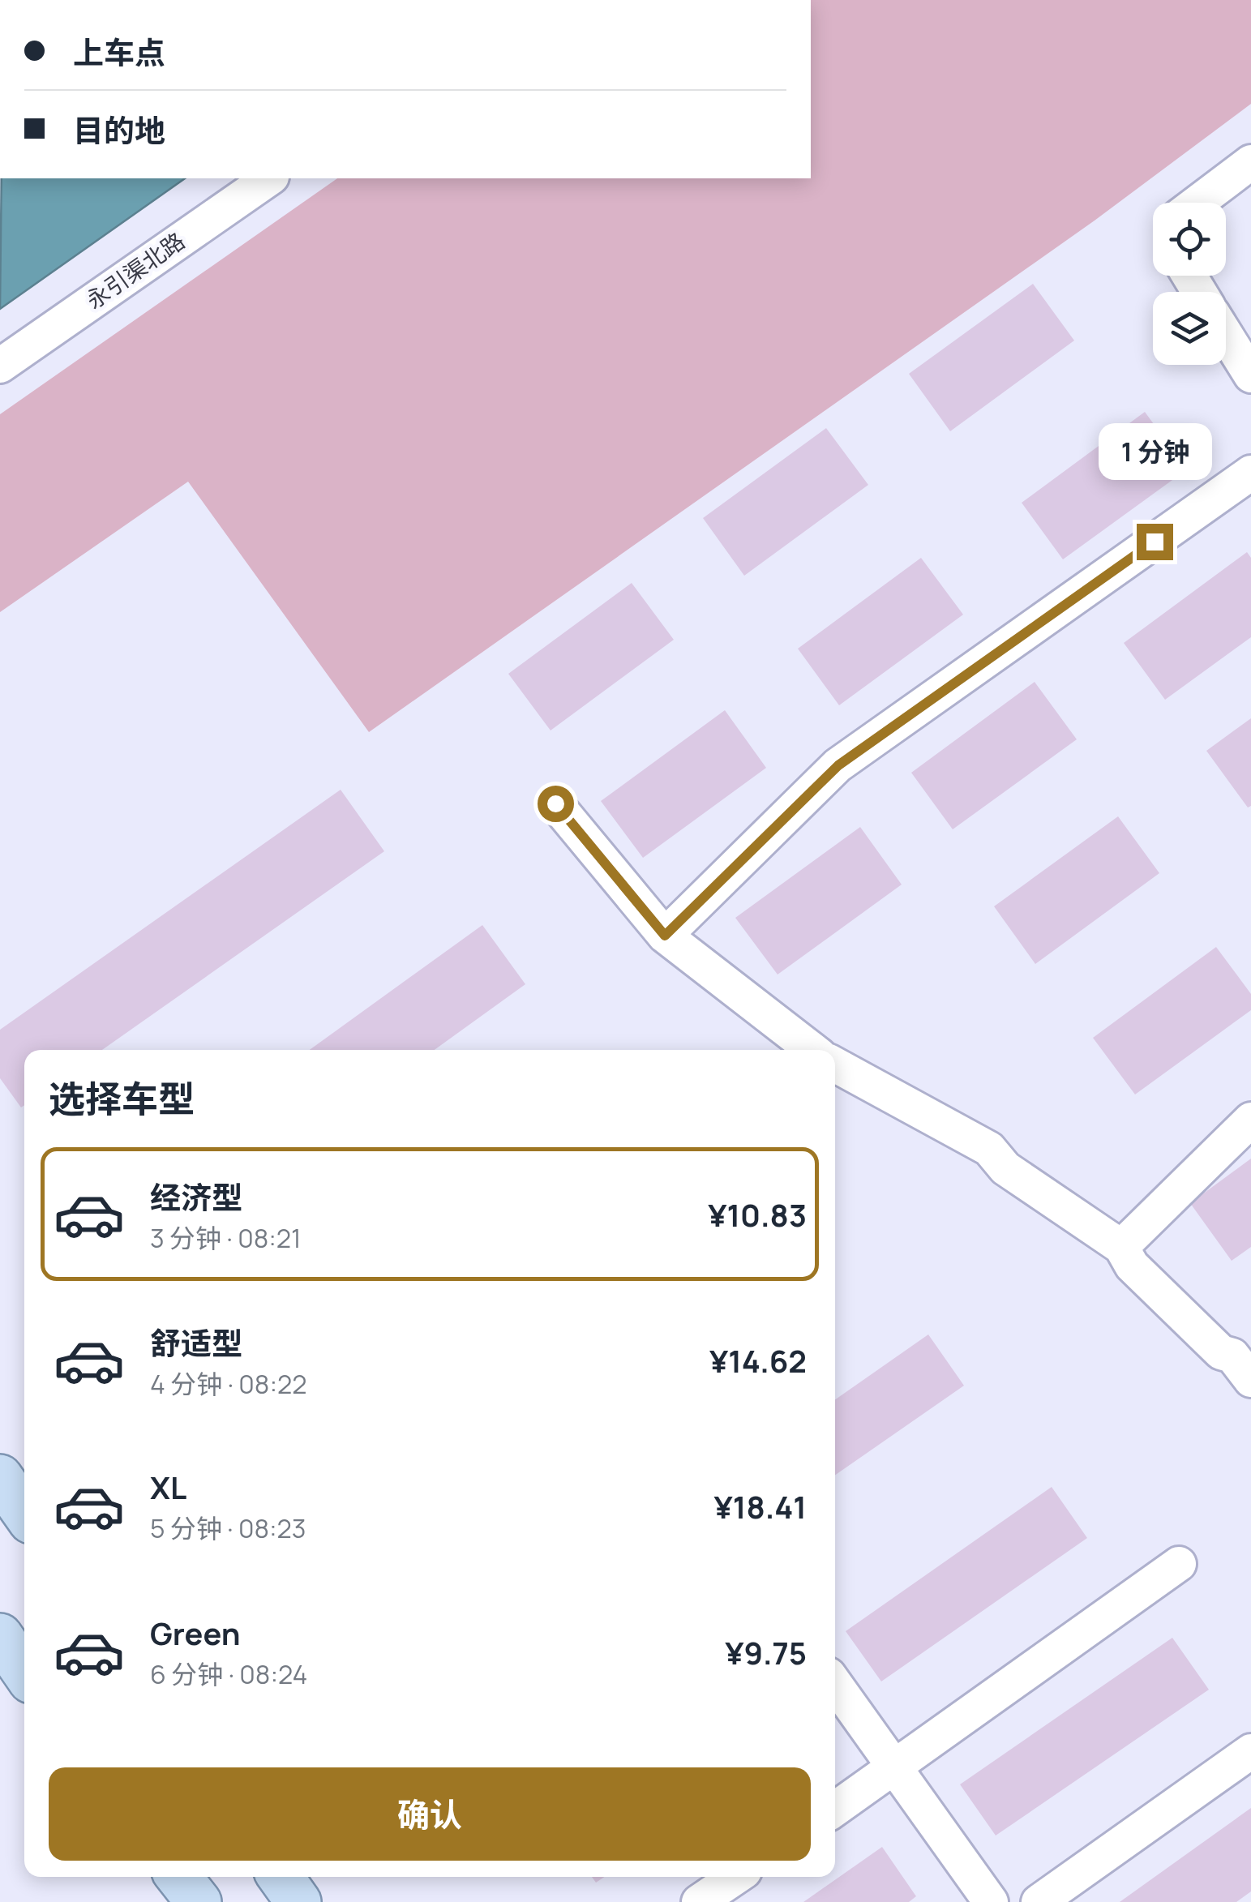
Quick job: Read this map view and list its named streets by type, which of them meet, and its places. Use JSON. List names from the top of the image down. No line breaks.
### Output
{"streets":{"street":["永引渠北路"]},"page":{"banner":["上车点","目的地"],"bubble":"1 分钟","heading":"选择车型","list":[{"name":"经济型","note":"3 分钟 · 08:21","value":"¥10.83"},{"name":"舒适型","note":"4 分钟 · 08:22","value":"¥14.62"},{"name":"XL","note":"5 分钟 · 08:23","value":"¥18.41"},{"name":"Green","note":"6 分钟 · 08:24","value":"¥9.75"}],"buttons":"确认"}}
